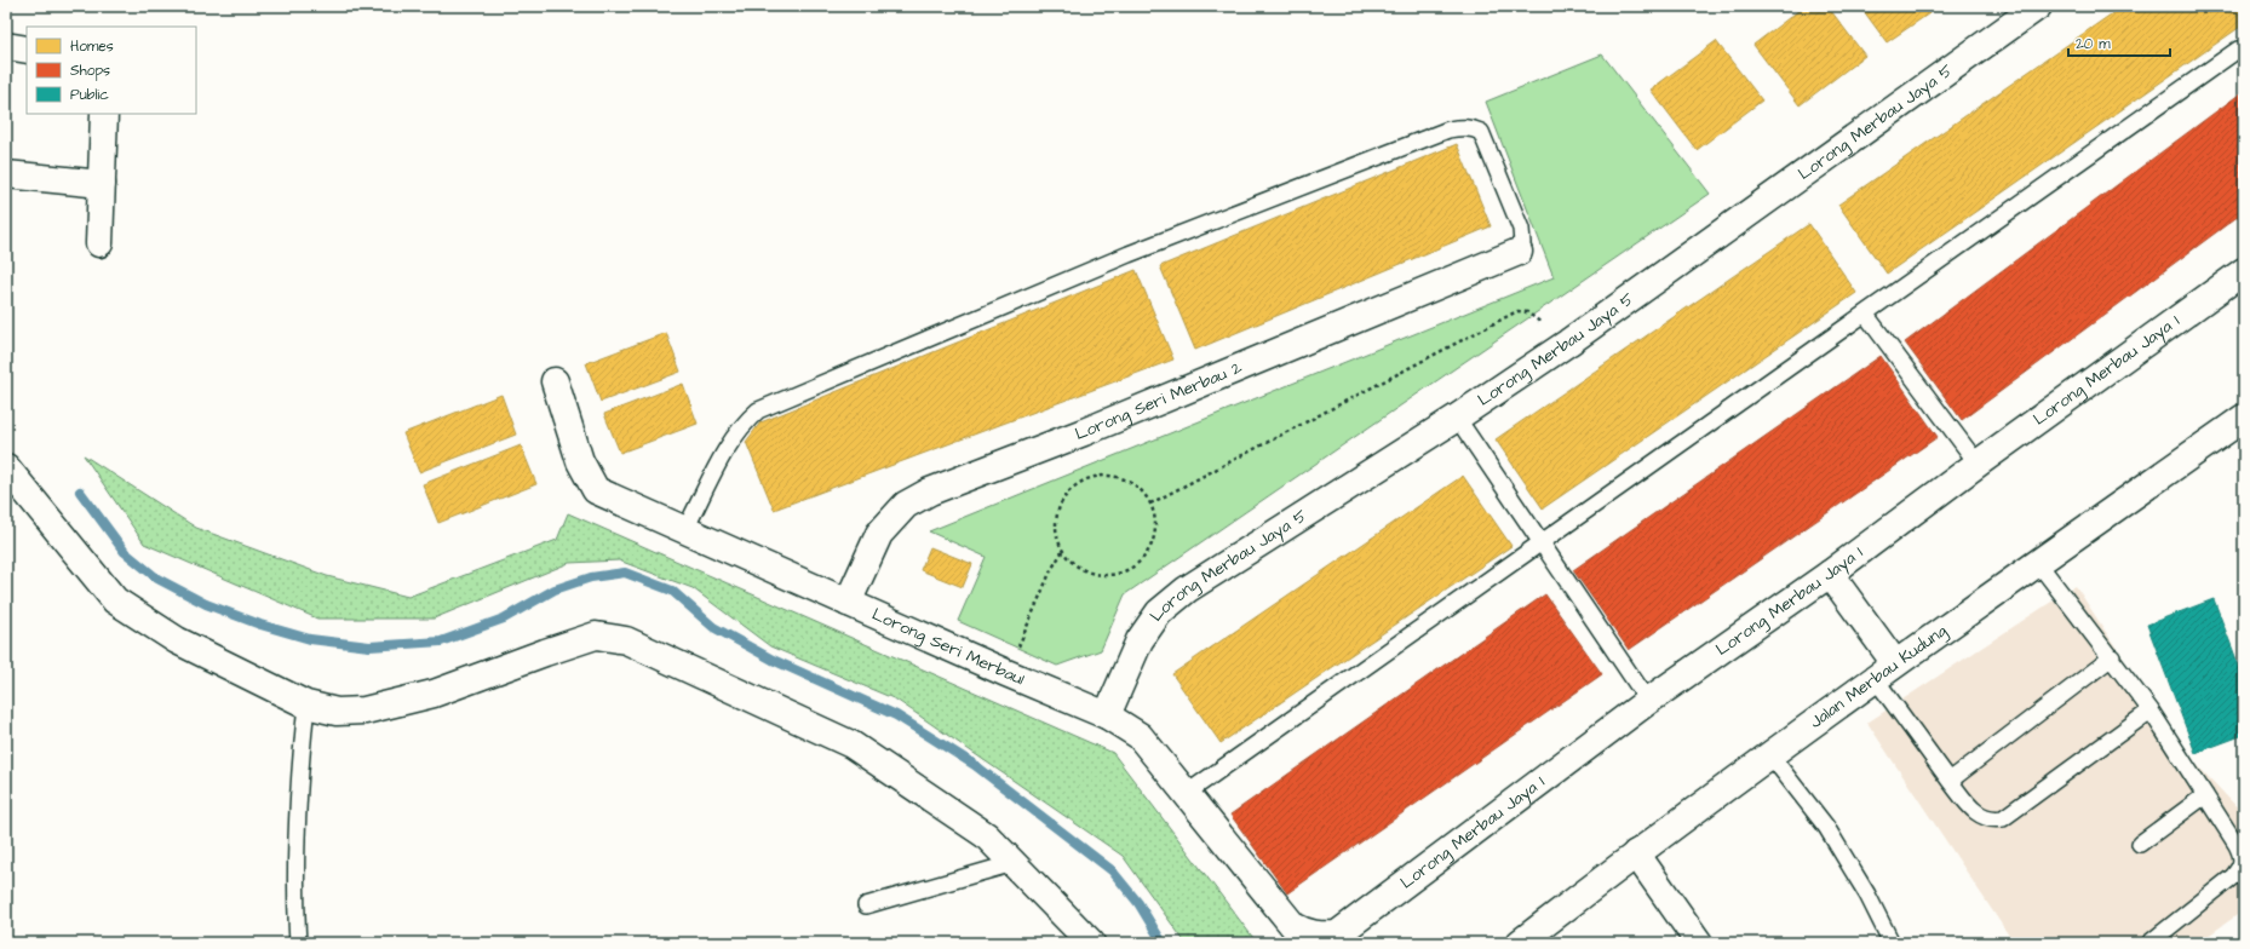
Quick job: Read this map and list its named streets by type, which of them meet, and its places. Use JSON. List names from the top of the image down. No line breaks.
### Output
{"streets":{"street":["Lorong Merbau Jaya 5","Lorong Merbau Jaya 1","Lorong Seri Merbau 2","Lorong Seri Merbau1","Jalan Merbau Kudung"]},"crossings":[["Lorong Merbau Jaya 5","Lorong Seri Merbau1"],["Lorong Merbau Jaya 1","Lorong Seri Merbau1"],["Lorong Seri Merbau 2","Lorong Seri Merbau1"]],"legend":["Homes","Shops","Public"],"scale_bar":"20 m"}
